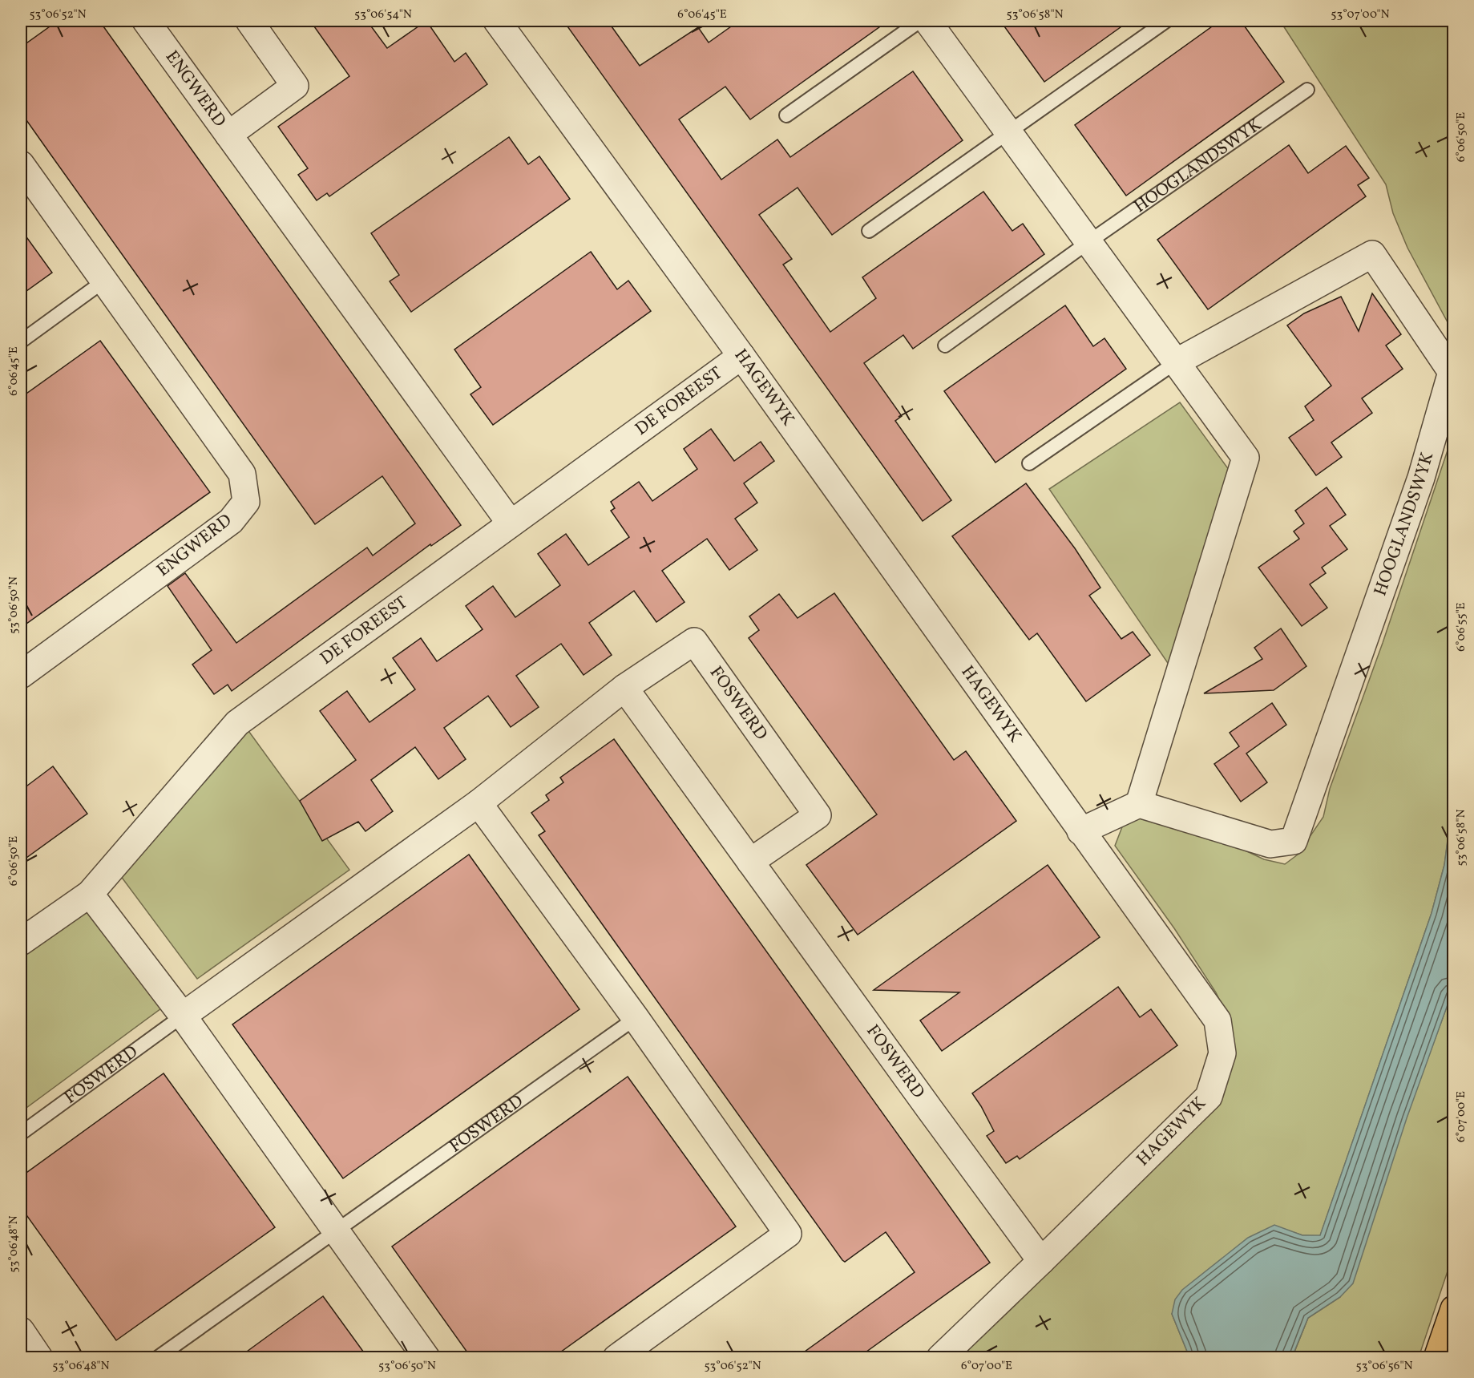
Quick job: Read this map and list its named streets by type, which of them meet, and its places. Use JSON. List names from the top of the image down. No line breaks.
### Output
{"streets":{"street":["ENGWERD","HOOGLANDSWYK","HAGEWYK","DE FOREEST","FOSWERD"]},"crossings":[["ENGWERD","DE FOREEST"],["HAGEWYK","DE FOREEST"],["HAGEWYK","FOSWERD"]],"coordinates":["53°06'52\"N","53°06'54\"N","6°06'45\"E","53°06'58\"N","53°07'00\"N","6°06'50\"E","53°06'50\"N","6°06'55\"E","6°07'00\"E","53°06'48\"N","53°06'56\"N"]}
